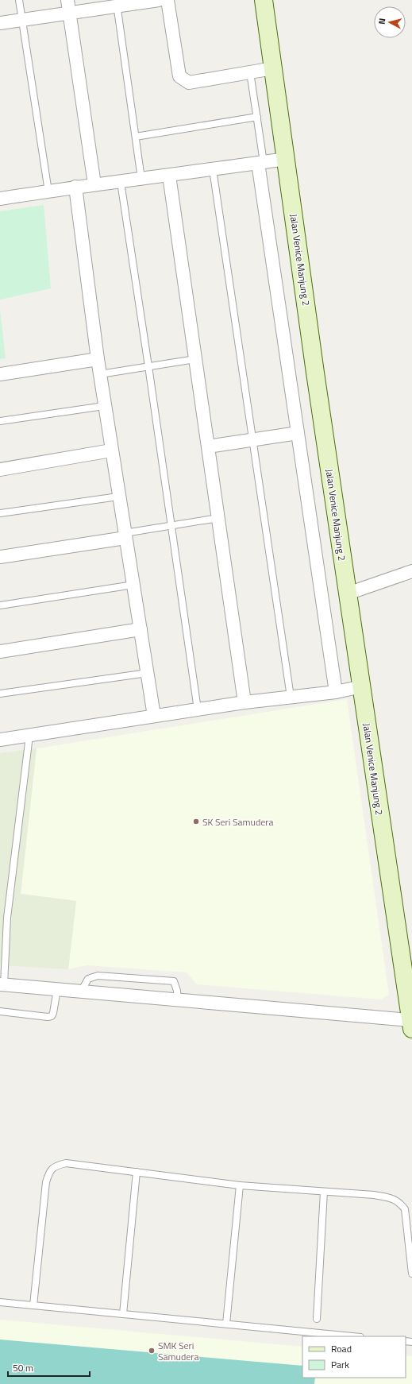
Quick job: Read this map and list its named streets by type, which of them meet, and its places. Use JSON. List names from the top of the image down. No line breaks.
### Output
{"streets":{"street":["Jalan Venice Manjung 2"]},"places":["SK Seri Samudera","SMK Seri Samudera"],"legend":["Road","Park"],"scale_bar":"50 m","north":"left"}
